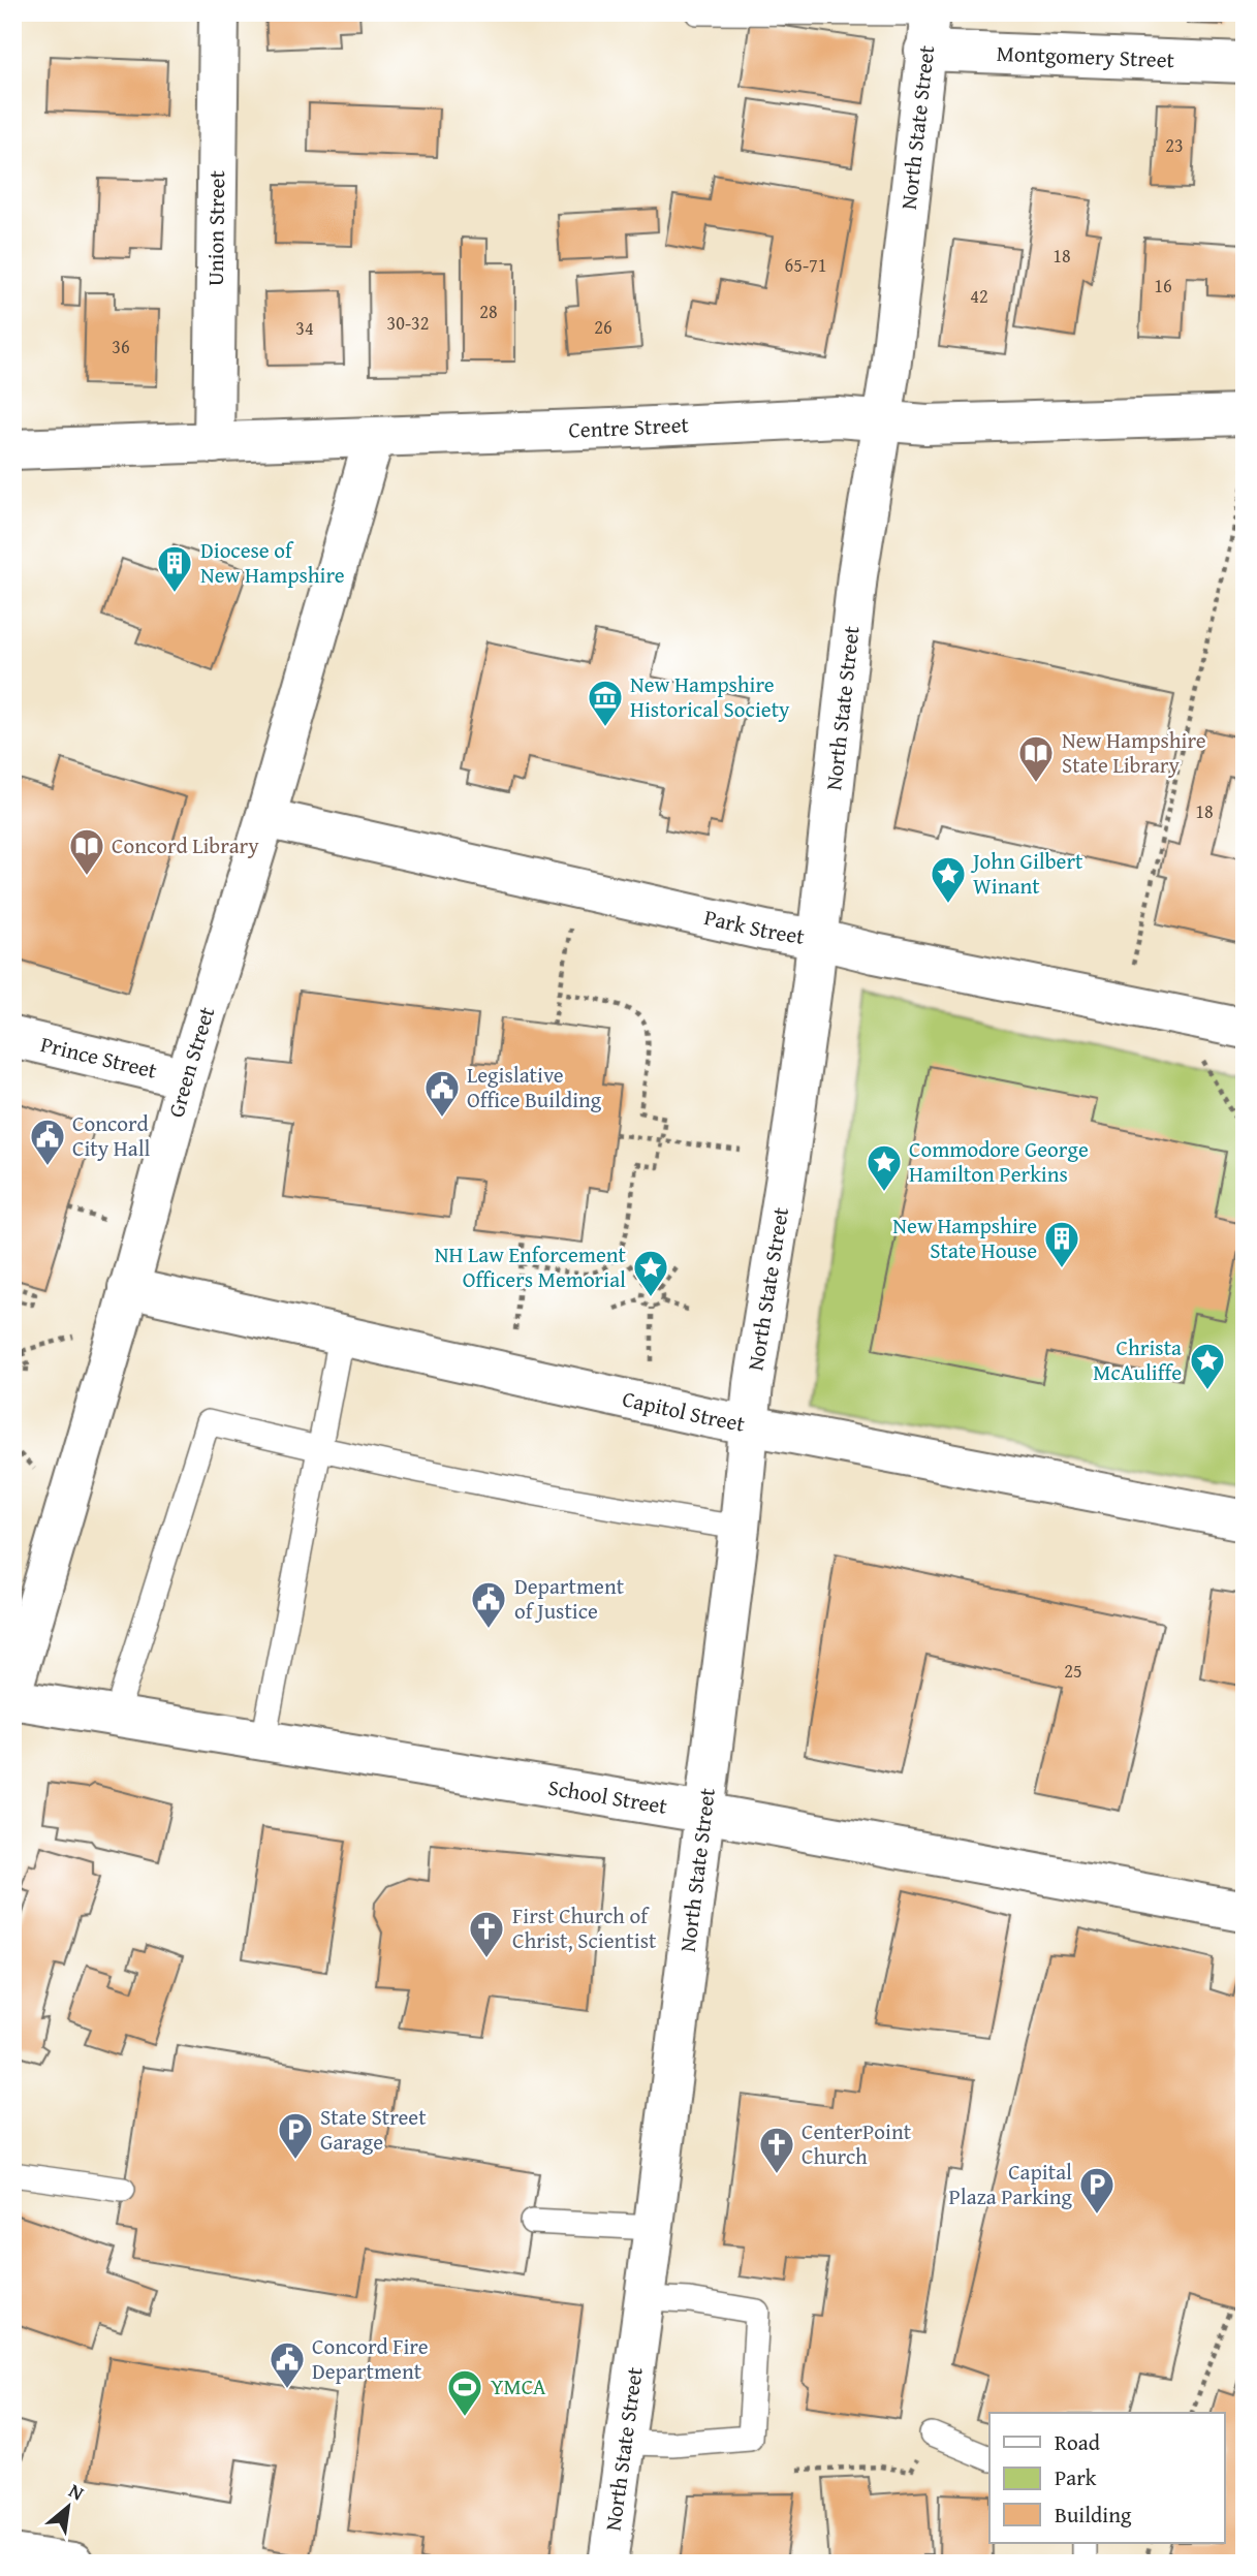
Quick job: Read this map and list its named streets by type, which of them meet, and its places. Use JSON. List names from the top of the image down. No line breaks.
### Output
{"streets":{"street":["Montgomery Street","North State Street","Union Street","Centre Street","Park Street","Prince Street","Green Street","Capitol Street","School Street"]},"crossings":[["Montgomery Street","North State Street"],["North State Street","Centre Street"],["North State Street","Park Street"],["North State Street","Capitol Street"],["North State Street","School Street"],["Union Street","Centre Street"],["Centre Street","Green Street"],["Park Street","Green Street"],["Prince Street","Green Street"],["Green Street","Capitol Street"]],"places":{"building":["Diocese of New Hampshire","New Hampshire State House"],"museum":["New Hampshire Historical Society"],"library":["New Hampshire State Library","Concord Library"],"place":["John Gilbert Winant","Commodore George Hamilton Perkins","NH Law Enforcement Officers Memorial","Christa McAuliffe"],"public building":["Legislative Office Building","Concord City Hall","Department of Justice","Concord Fire Department"],"church":["First Church of Christ, Scientist","CenterPoint Church"],"parking":["State Street Garage","Capital Plaza Parking"],"sports":["YMCA"]},"house_numbers":["23","18","65-71","16","42","28","30-32","26","34","36","18","25"],"legend":["Road","Park","Building"],"north":"top right"}
